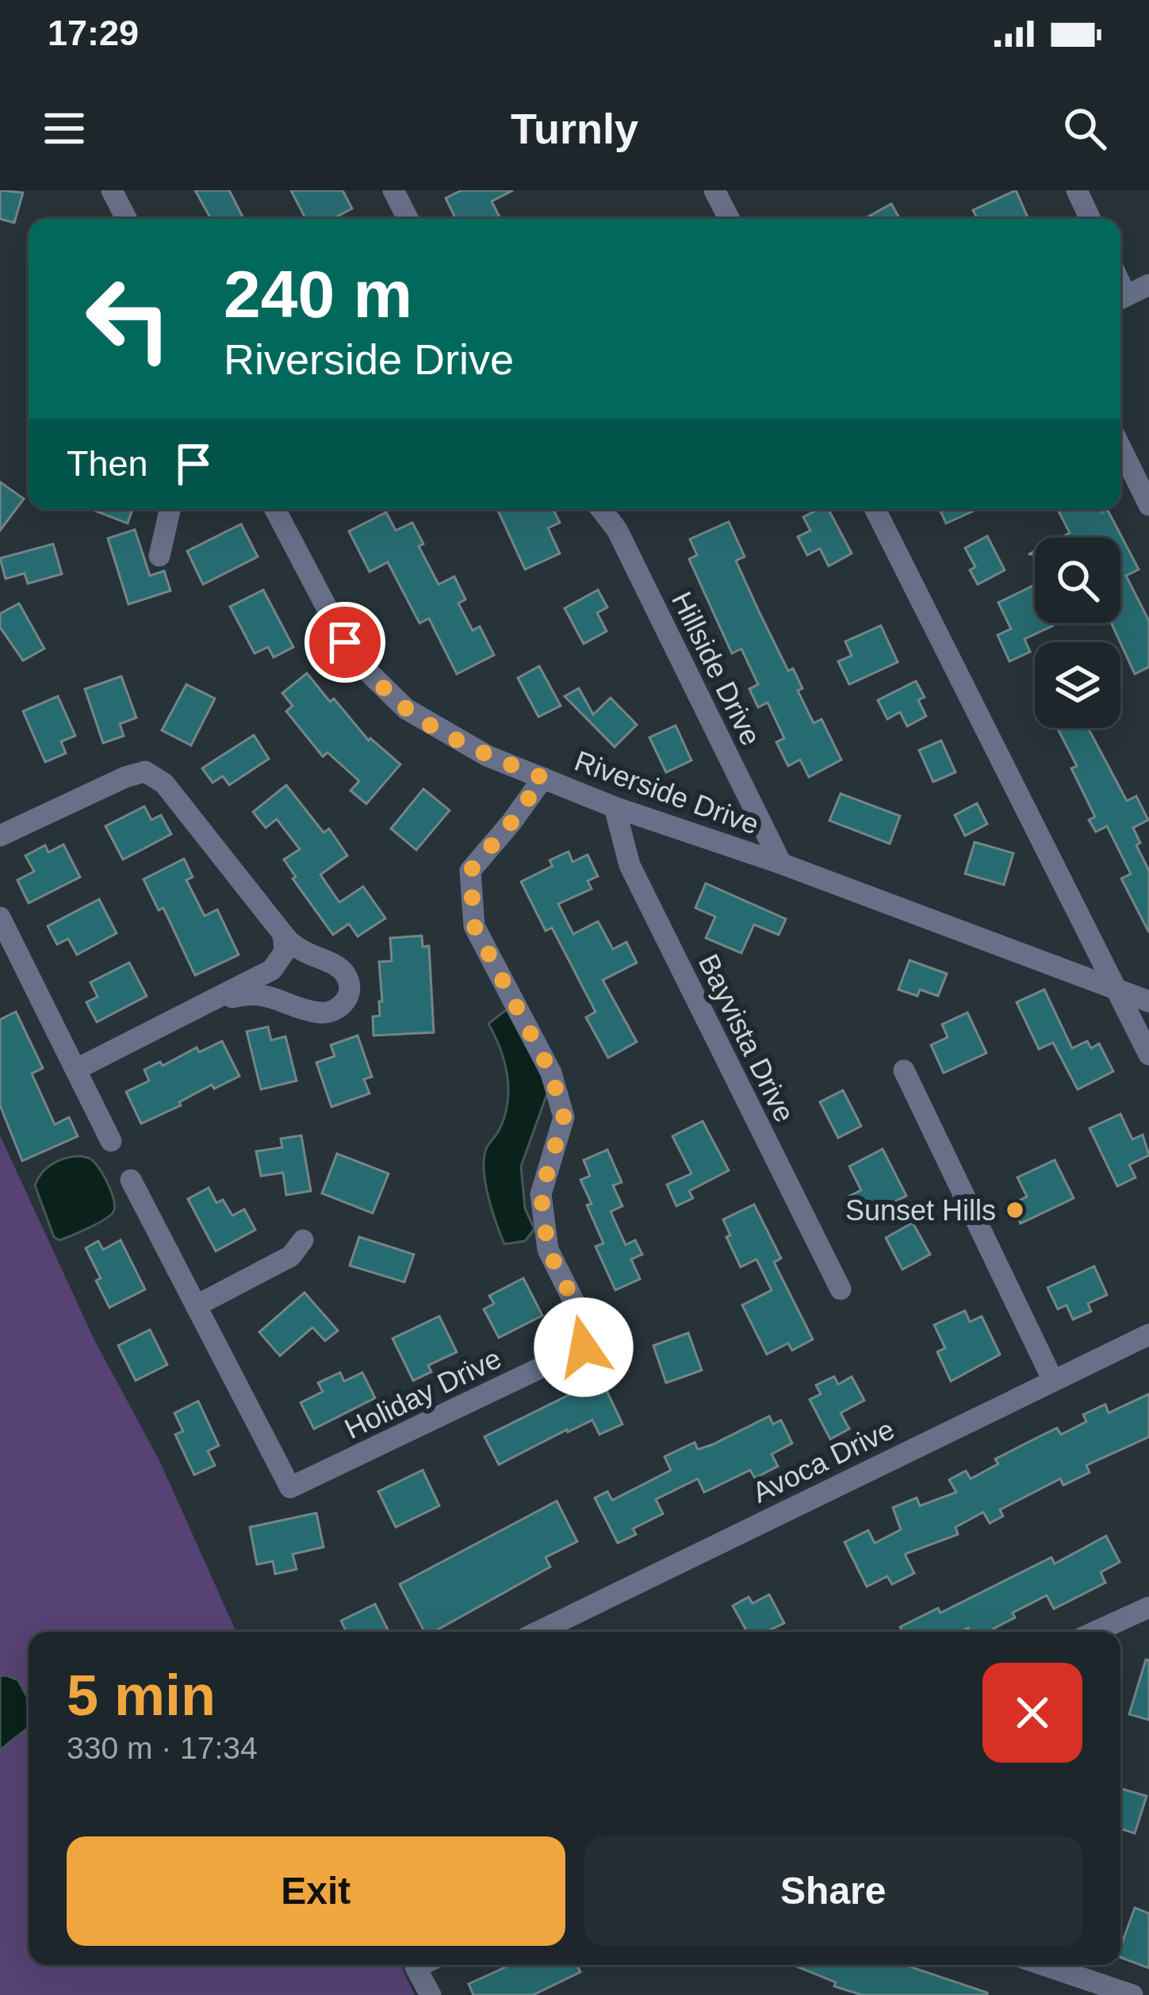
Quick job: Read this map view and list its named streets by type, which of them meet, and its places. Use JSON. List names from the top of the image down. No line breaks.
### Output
{"streets":{"street":["Hillside Drive","Riverside Drive","Bayvista Drive","Holiday Drive","Avoca Drive"]},"crossings":[["Hillside Drive","Riverside Drive"],["Riverside Drive","Bayvista Drive"],["Riverside Drive","Holiday Drive"]],"places":["Sunset Hills"],"page":{"status":"17:29","header":"Turnly","turn":["240 m","Riverside Drive"],"then":"Then","heading":["5 min","330 m · 17:34"],"buttons":["Exit","Share"]}}
